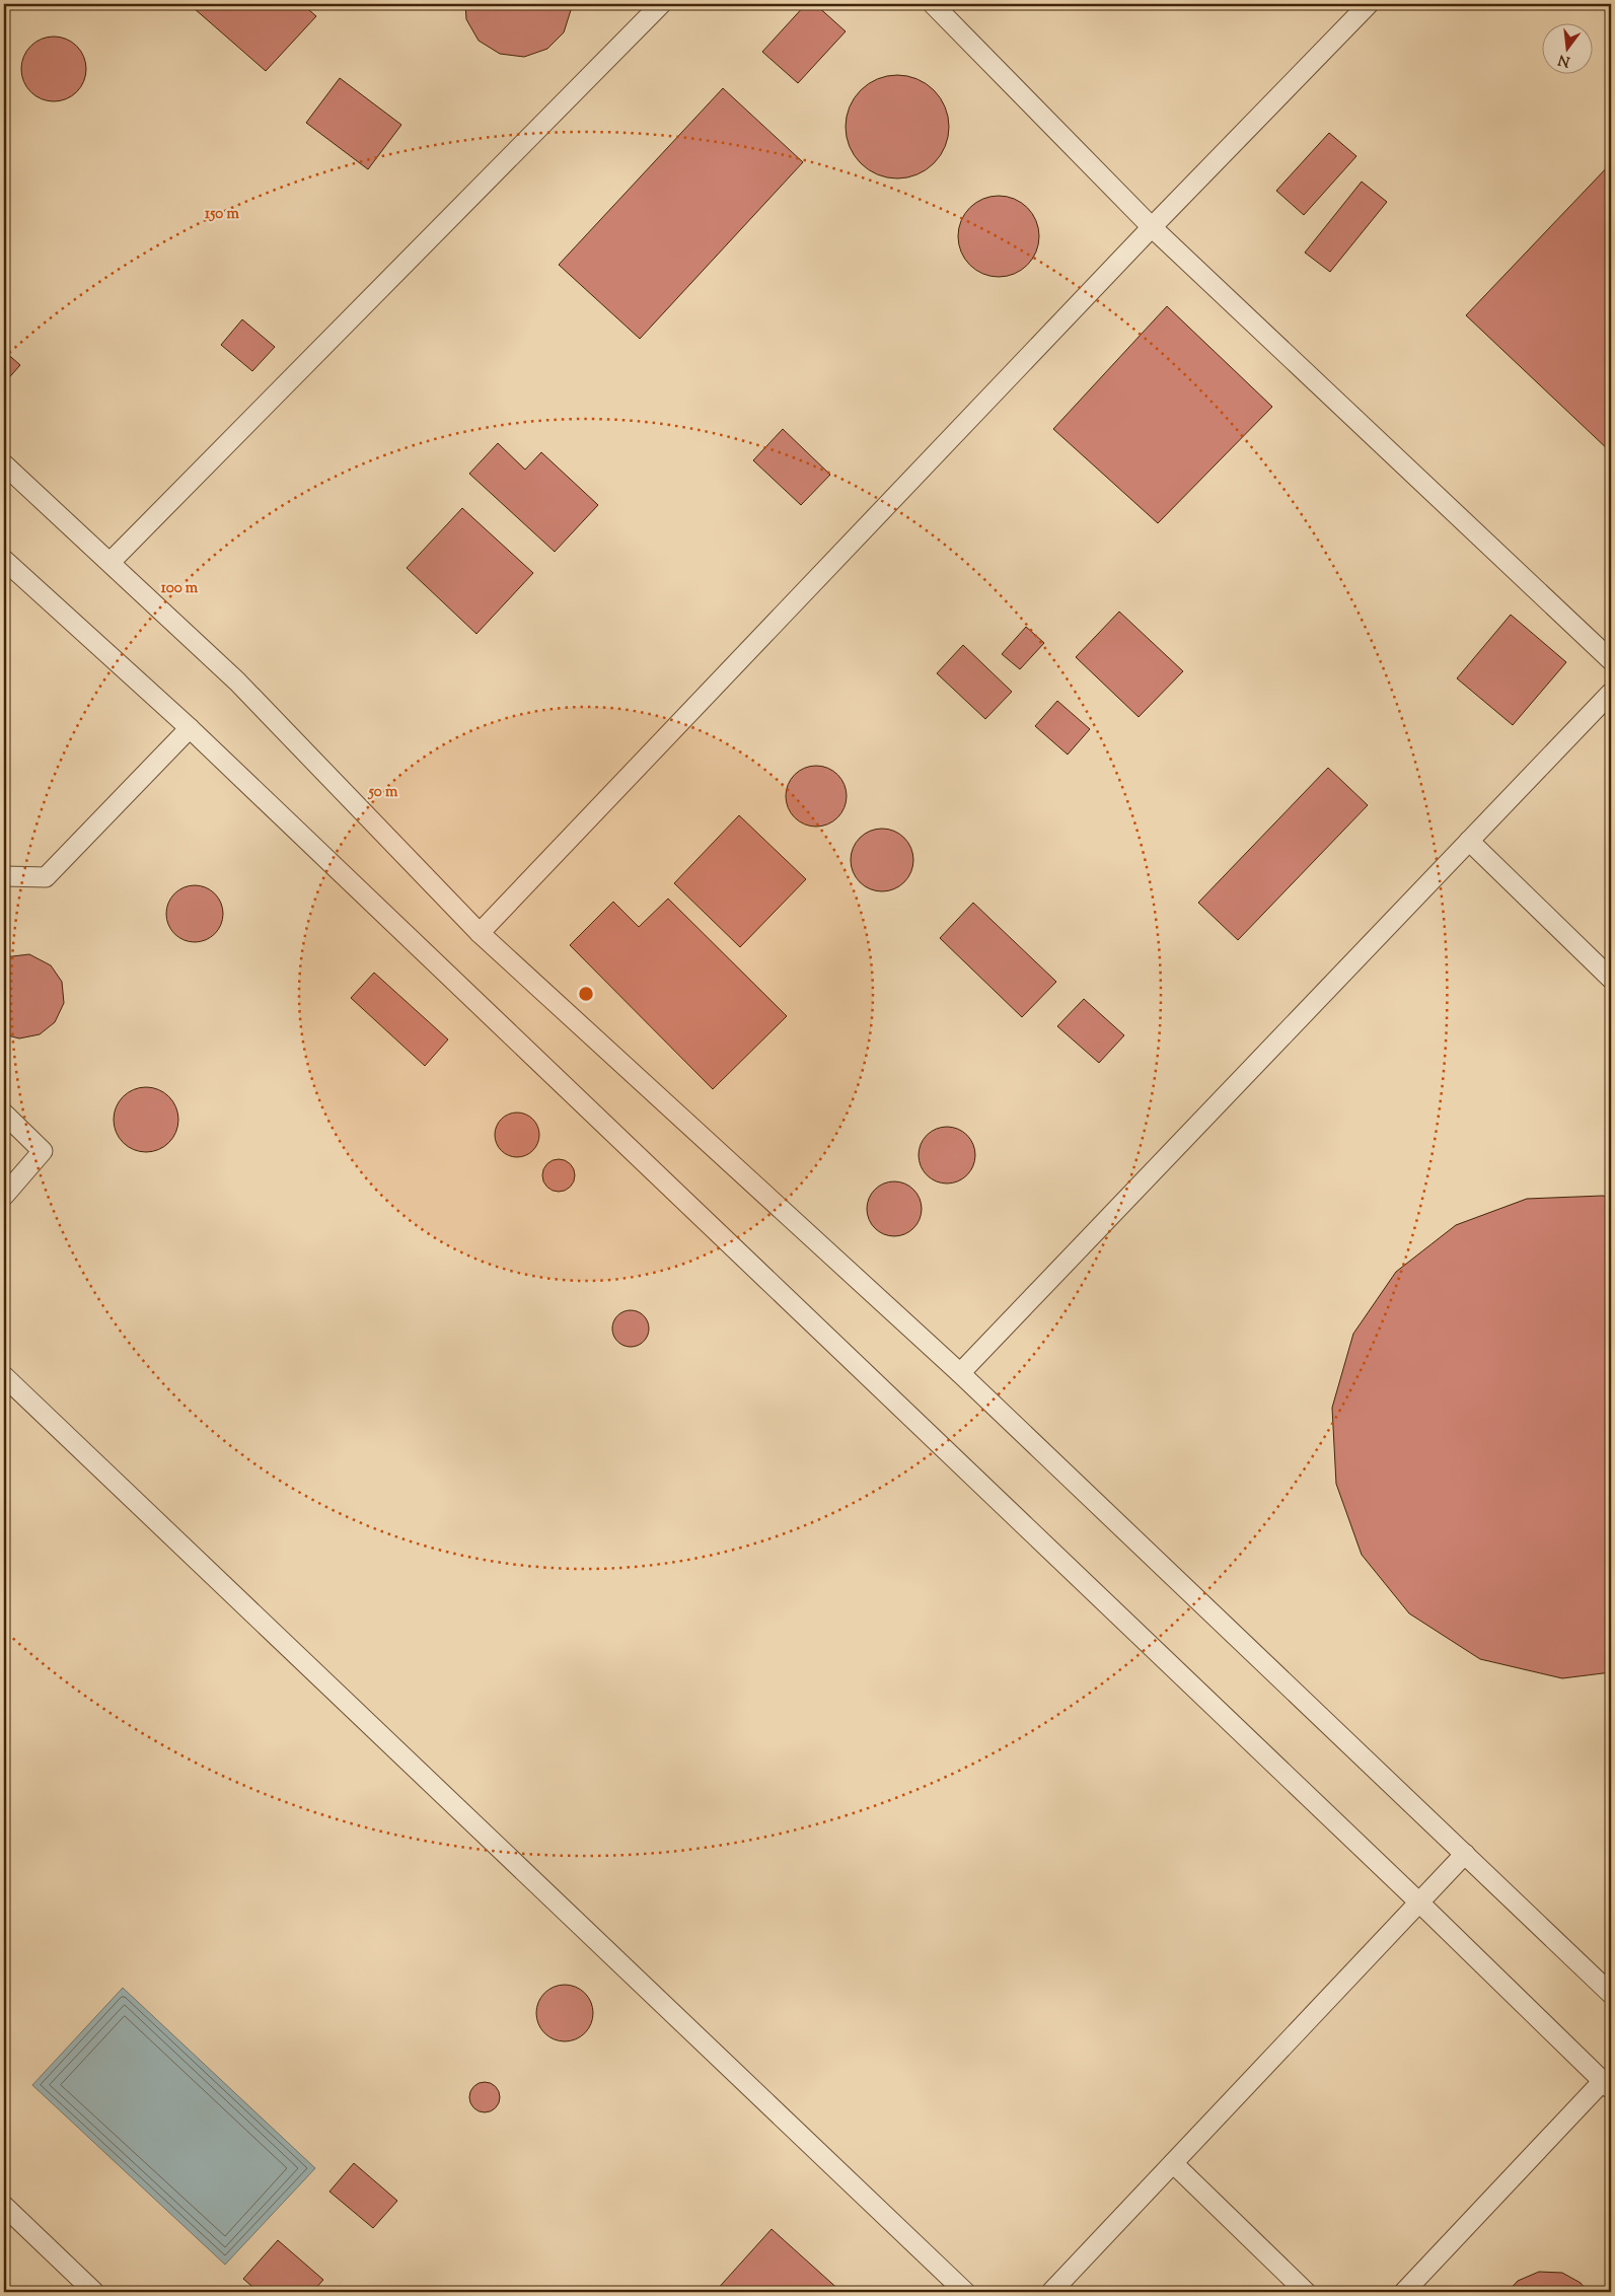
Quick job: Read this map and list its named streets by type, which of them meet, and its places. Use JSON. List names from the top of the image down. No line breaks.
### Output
{"north":"bottom","rings":["150 m","100 m","50 m"]}
